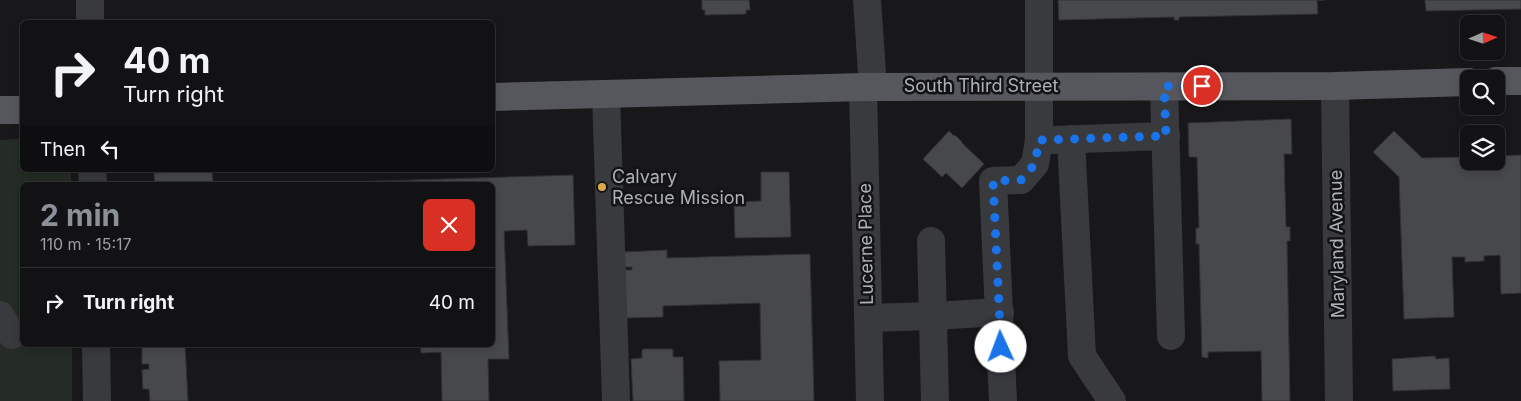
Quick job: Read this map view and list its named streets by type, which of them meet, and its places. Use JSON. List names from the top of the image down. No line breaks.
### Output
{"streets":{"main road":["South Third Street"],"street":["Lucerne Place","Maryland Avenue"]},"crossings":[["South Third Street","Lucerne Place"],["South Third Street","Maryland Avenue"]],"places":["Calvary Rescue Mission"],"north":"right","page":{"turn":["40 m","Turn right"],"then":"Then","heading":["2 min","110 m · 15:17"],"list":[{"name":"Turn right","value":"40 m"}]}}
